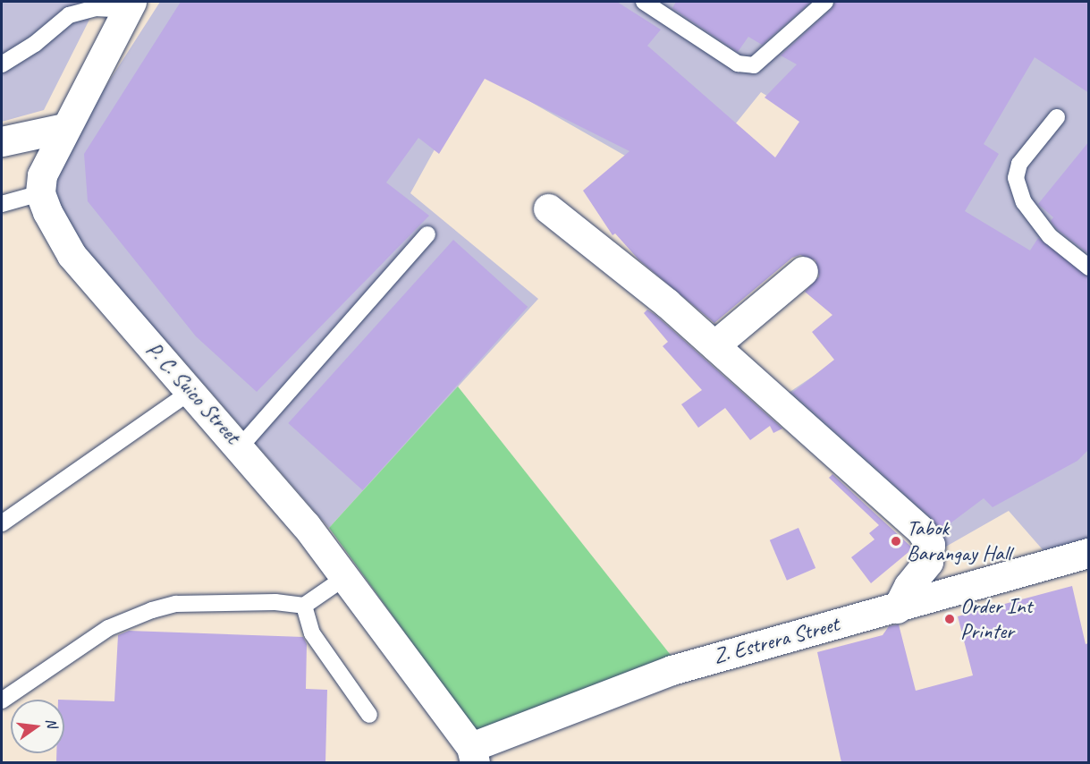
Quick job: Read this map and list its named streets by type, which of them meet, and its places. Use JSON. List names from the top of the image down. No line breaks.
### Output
{"streets":{"street":["P. C. Suico Street","Z. Estrera Street"]},"crossings":[["P. C. Suico Street","Z. Estrera Street"]],"places":["Tabok Barangay Hall","Order Int Printer"],"north":"right"}
